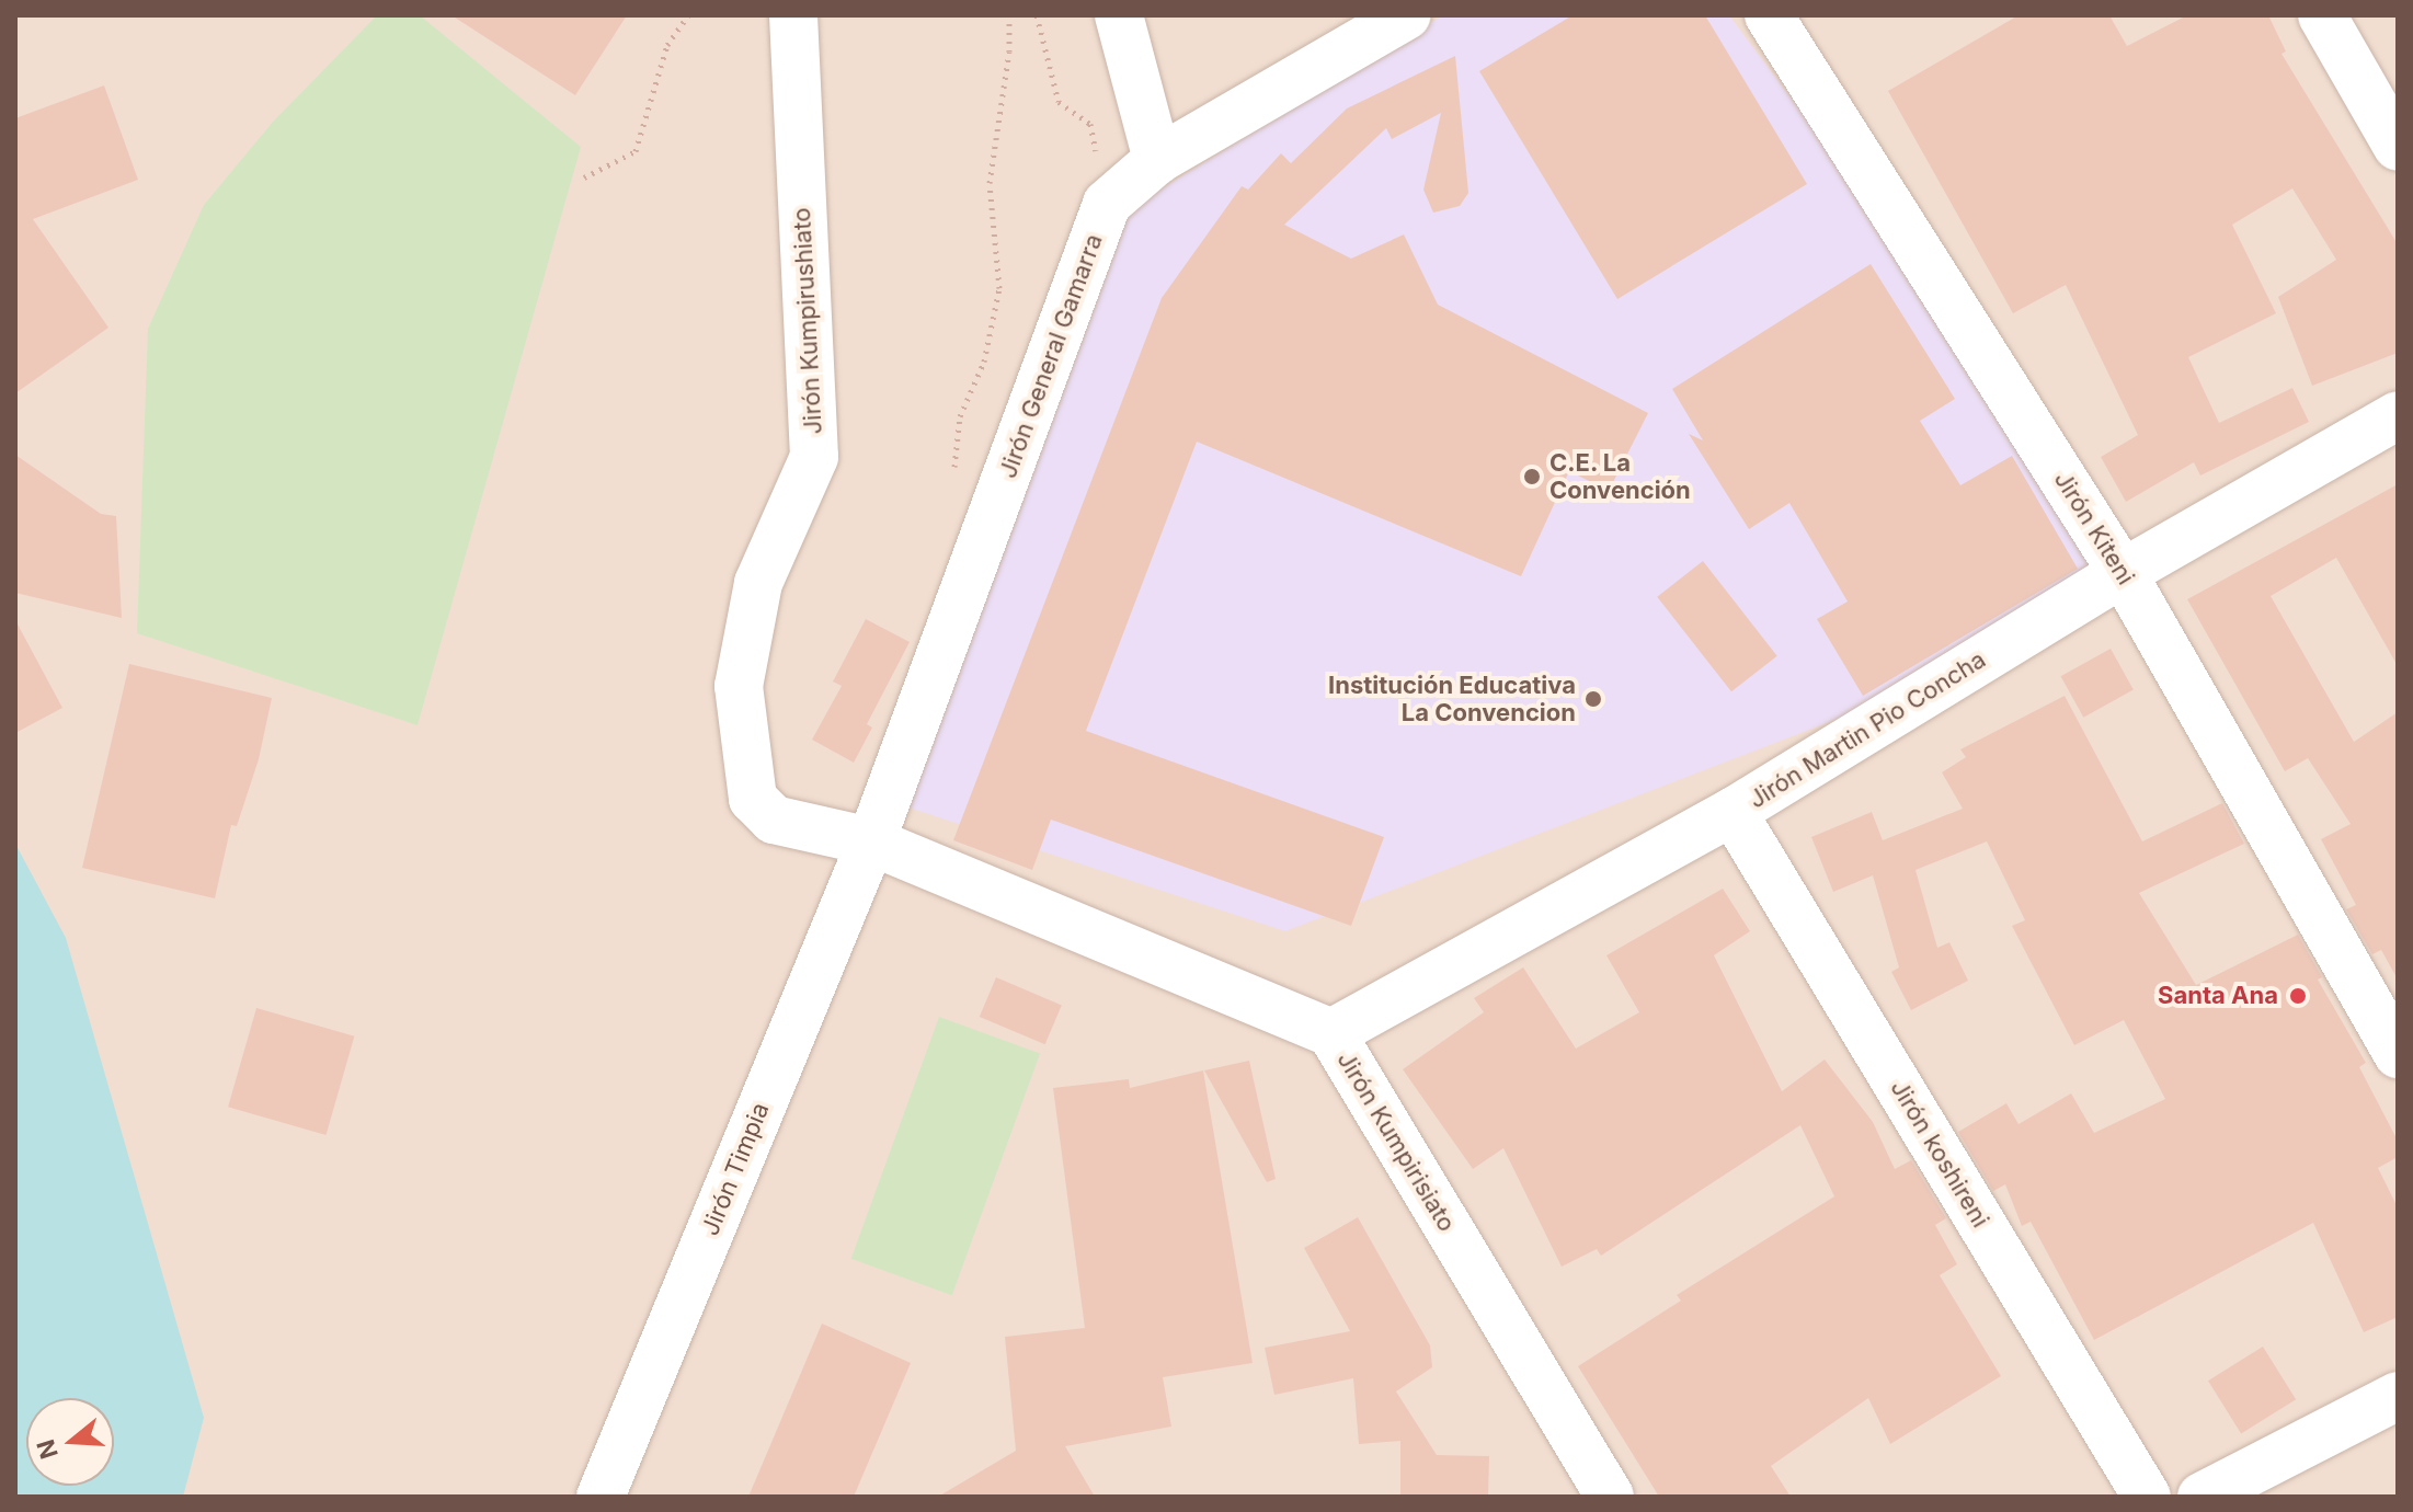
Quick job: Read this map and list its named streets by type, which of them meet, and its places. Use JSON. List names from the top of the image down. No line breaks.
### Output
{"streets":{"street":["Jirón Kumpirushiato","Jirón General Gamarra","Jirón Kiteni","Jirón Martin Pio Concha","Jirón Kumpirisiato","Jirón koshireni","Jirón Timpia"]},"crossings":[["Jirón Kumpirushiato","Jirón General Gamarra"],["Jirón Kumpirushiato","Jirón Kumpirisiato"],["Jirón Kumpirushiato","Jirón Timpia"],["Jirón General Gamarra","Jirón Kumpirisiato"],["Jirón General Gamarra","Jirón Timpia"],["Jirón Kiteni","Jirón Martin Pio Concha"],["Jirón Martin Pio Concha","Jirón Kumpirisiato"],["Jirón Martin Pio Concha","Jirón koshireni"],["Jirón Kumpirisiato","Jirón Timpia"]],"places":["C.E. La Convención","Institución Educativa La Convencion","Santa Ana"],"north":"left"}
